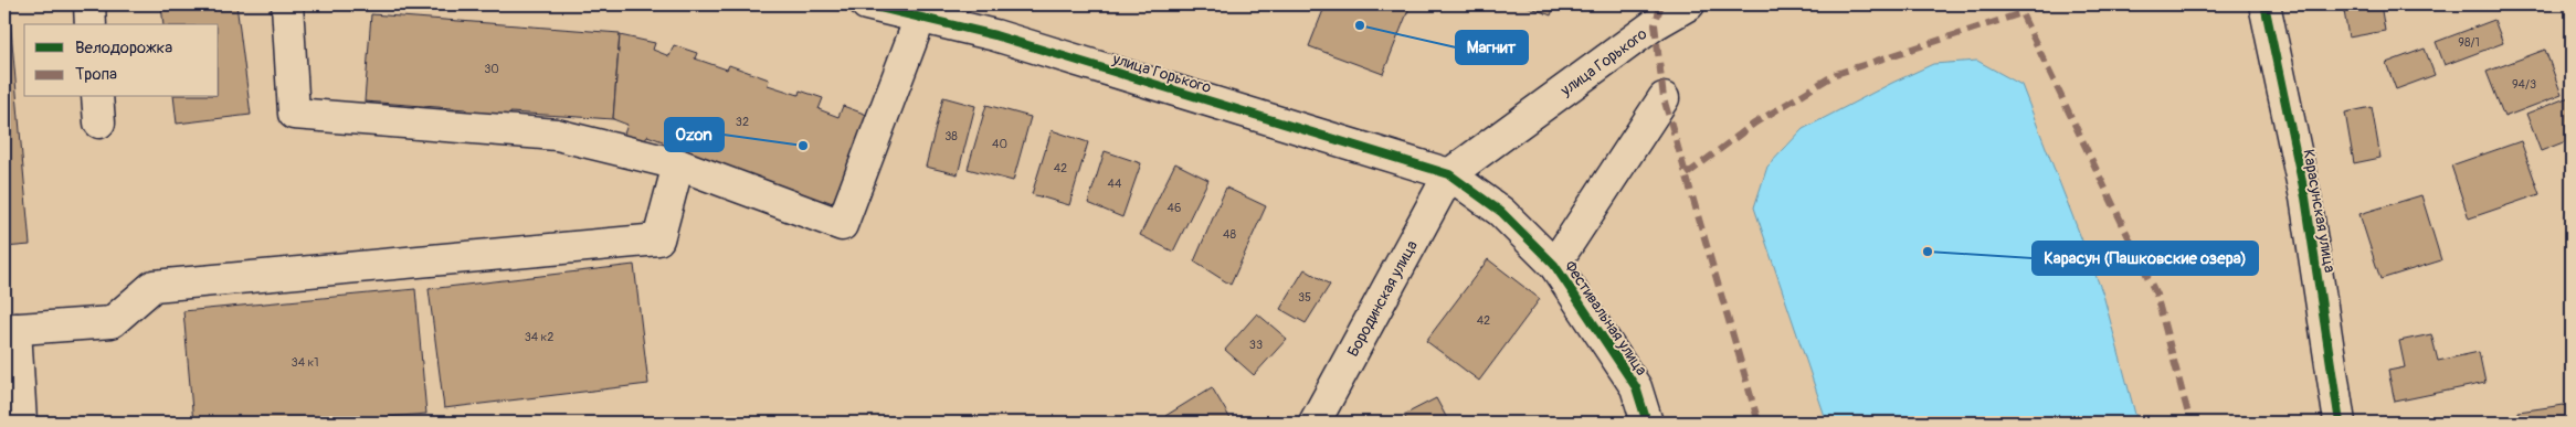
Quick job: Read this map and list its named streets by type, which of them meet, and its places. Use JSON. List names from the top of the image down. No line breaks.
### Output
{"streets":{"street":["улица Горького","Карасунская улица","Бородинская улица","Фестивальная улица"]},"crossings":[["улица Горького","Бородинская улица"],["улица Горького","Фестивальная улица"],["Бородинская улица","Фестивальная улица"]],"places":["Магнит","Ozon","Карасун (Пашковские озера)"],"house_numbers":["98/1","30","94/3","32","38","40","42","44","46","48","35","42","34 к2","33","34 к1"],"legend":["Велодорожка","Тропа"]}
